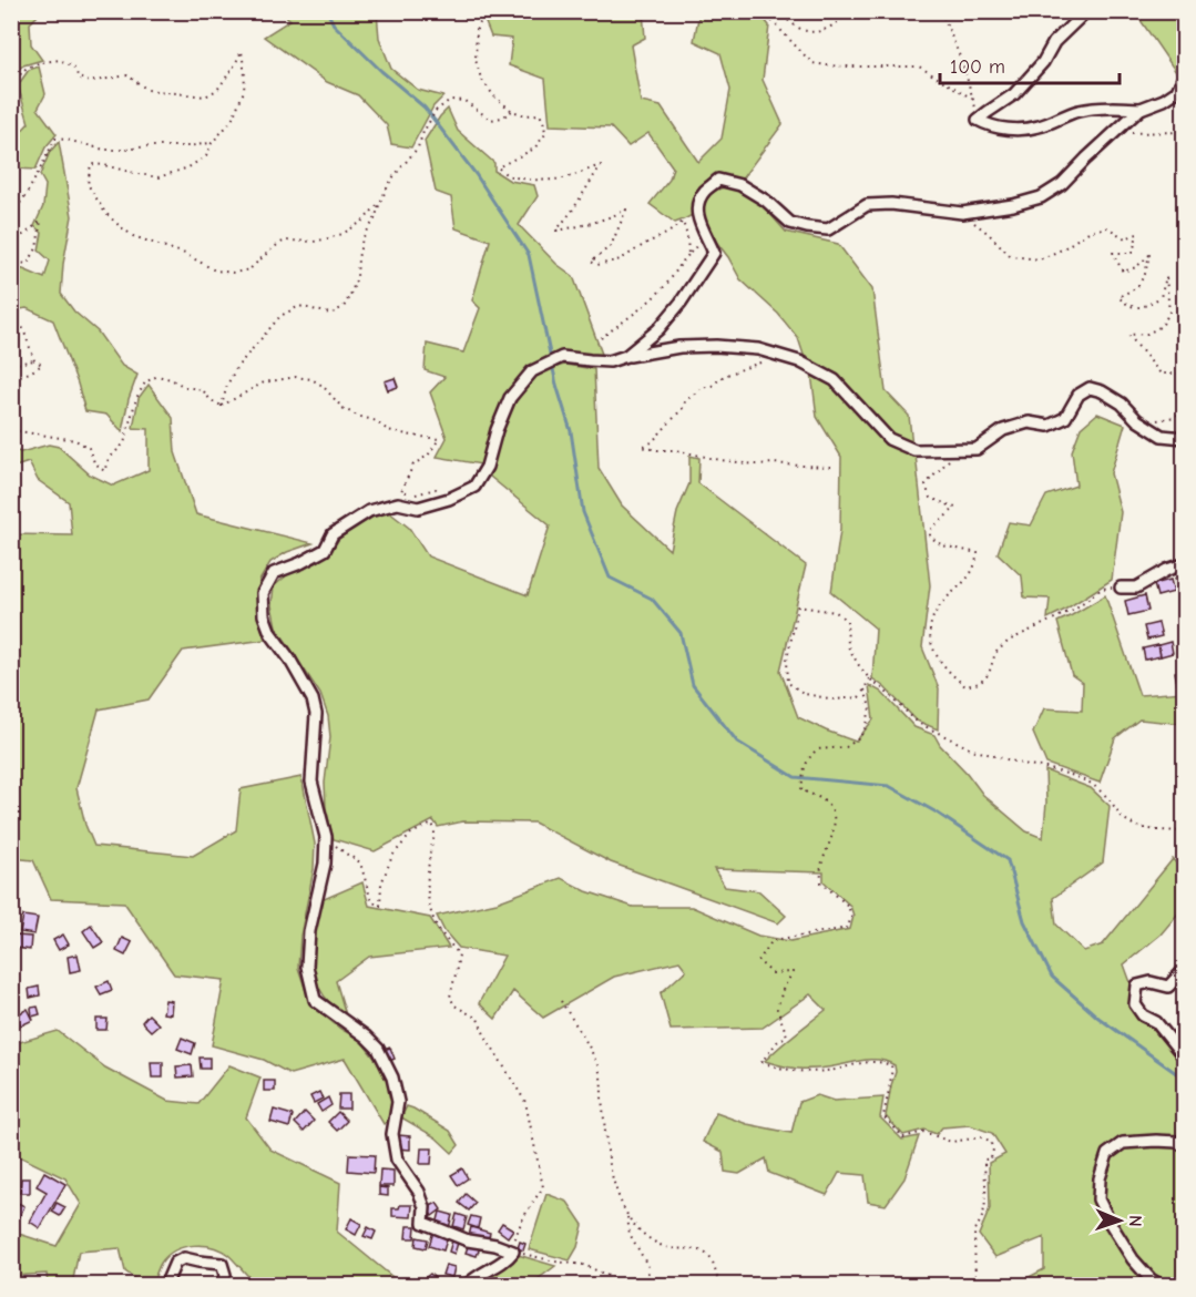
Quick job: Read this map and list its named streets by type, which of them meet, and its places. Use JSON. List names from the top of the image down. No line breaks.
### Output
{"scale_bar":"100 m","north":"right"}
